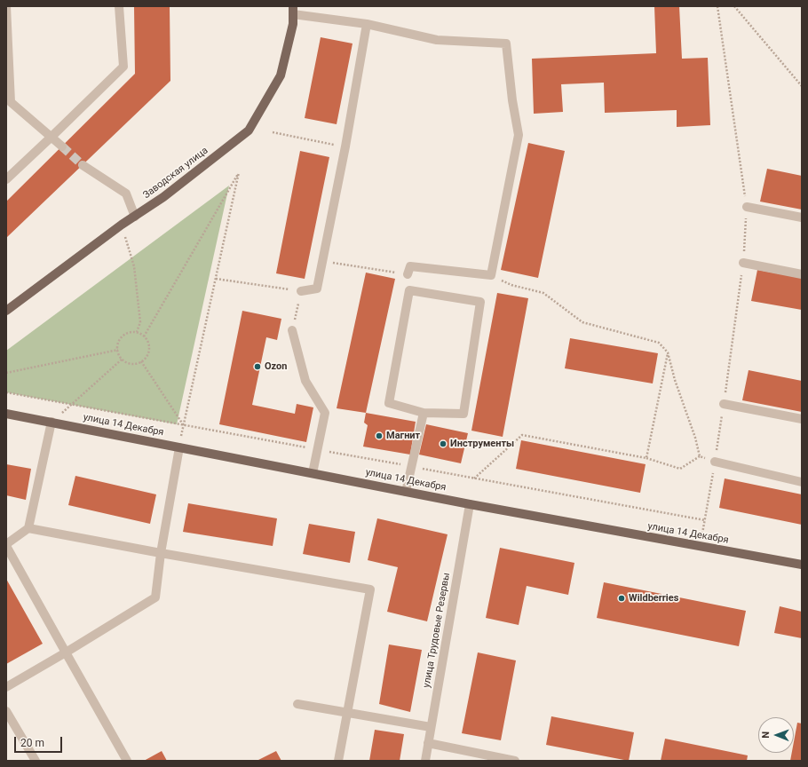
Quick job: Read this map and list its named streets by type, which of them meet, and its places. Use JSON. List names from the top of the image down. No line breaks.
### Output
{"streets":{"main road":["Заводская улица","улица 14 Декабря"],"street":["улица Трудовые Резервы"]},"crossings":[["улица 14 Декабря","улица Трудовые Резервы"]],"places":["Ozon","Магнит","Инструменты","Wildberries"],"scale_bar":"20 m","north":"left"}
